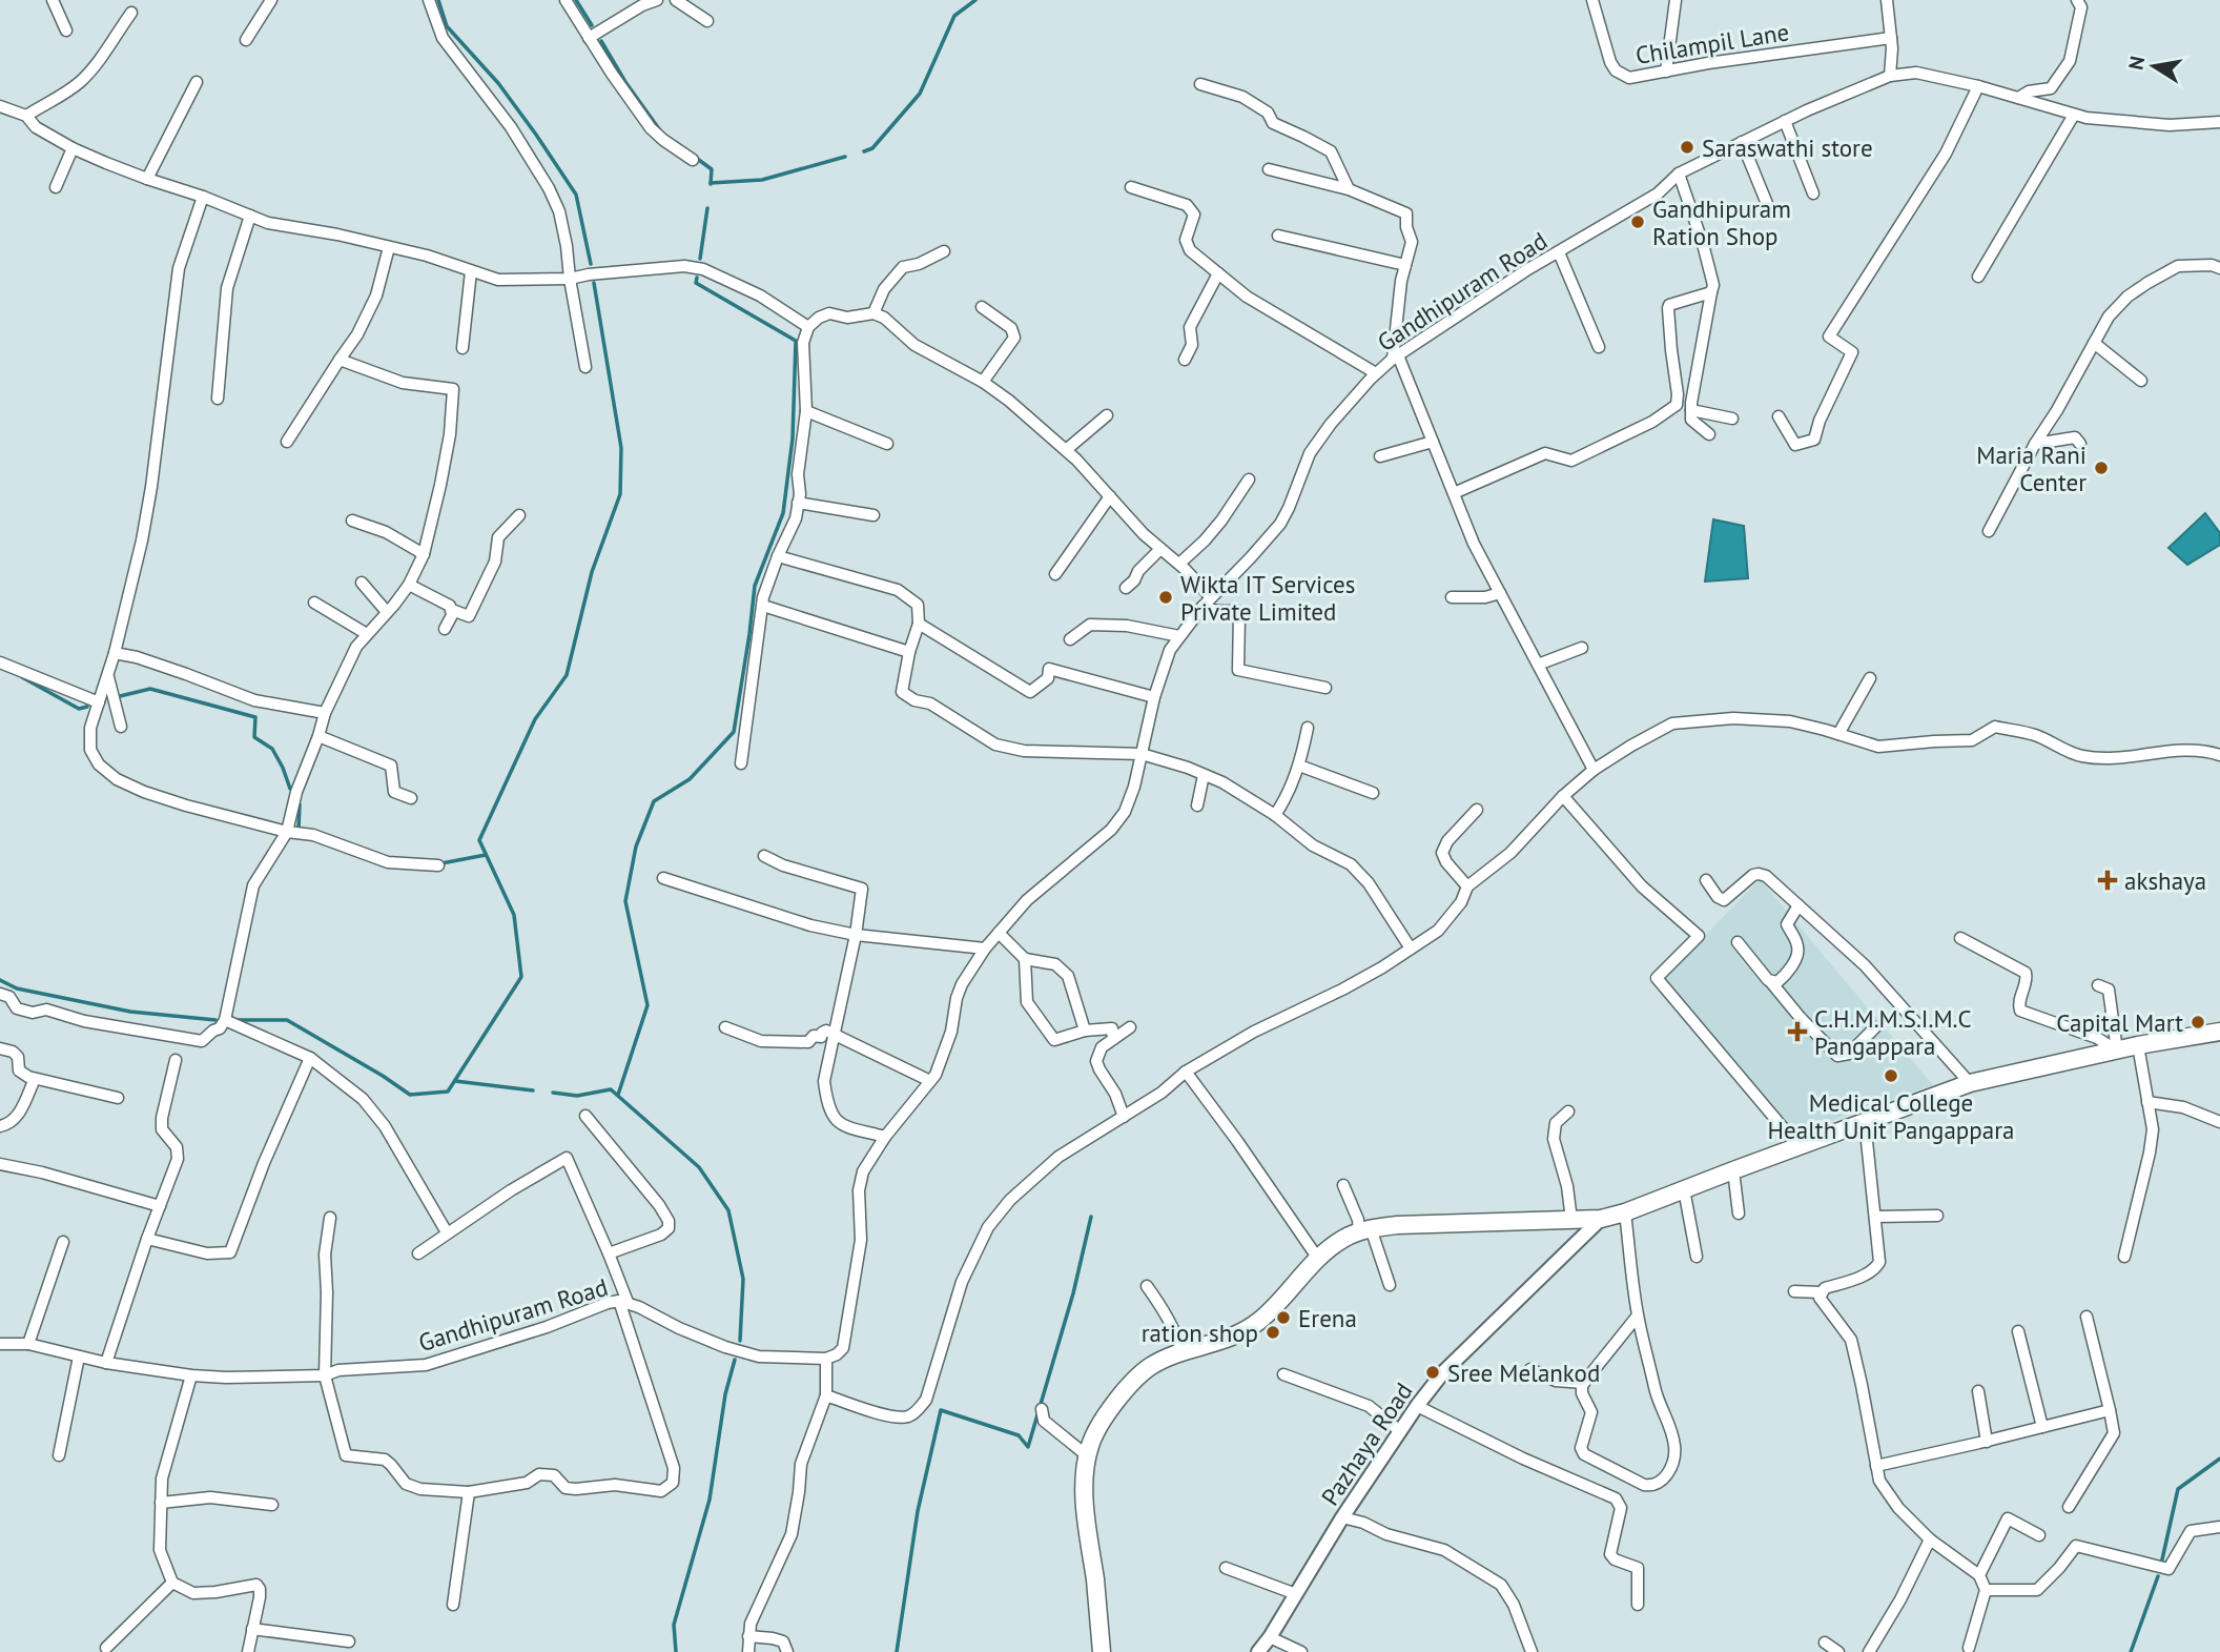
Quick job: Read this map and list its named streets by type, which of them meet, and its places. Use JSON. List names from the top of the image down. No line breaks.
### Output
{"streets":{"street":["Chilampil Lane","Gandhipuram Road","Pazhaya Road"]},"places":{"other":["Saraswathi store","Gandhipuram Ration Shop","Maria Rani Center","Wikta IT Services Private Limited","Capital Mart","Medical College Health Unit Pangappara","Erena","ration shop","Sree Melankod"],"health":["akshaya","C.H.M.M.S.I.M.C Pangappara"]},"north":"left"}
